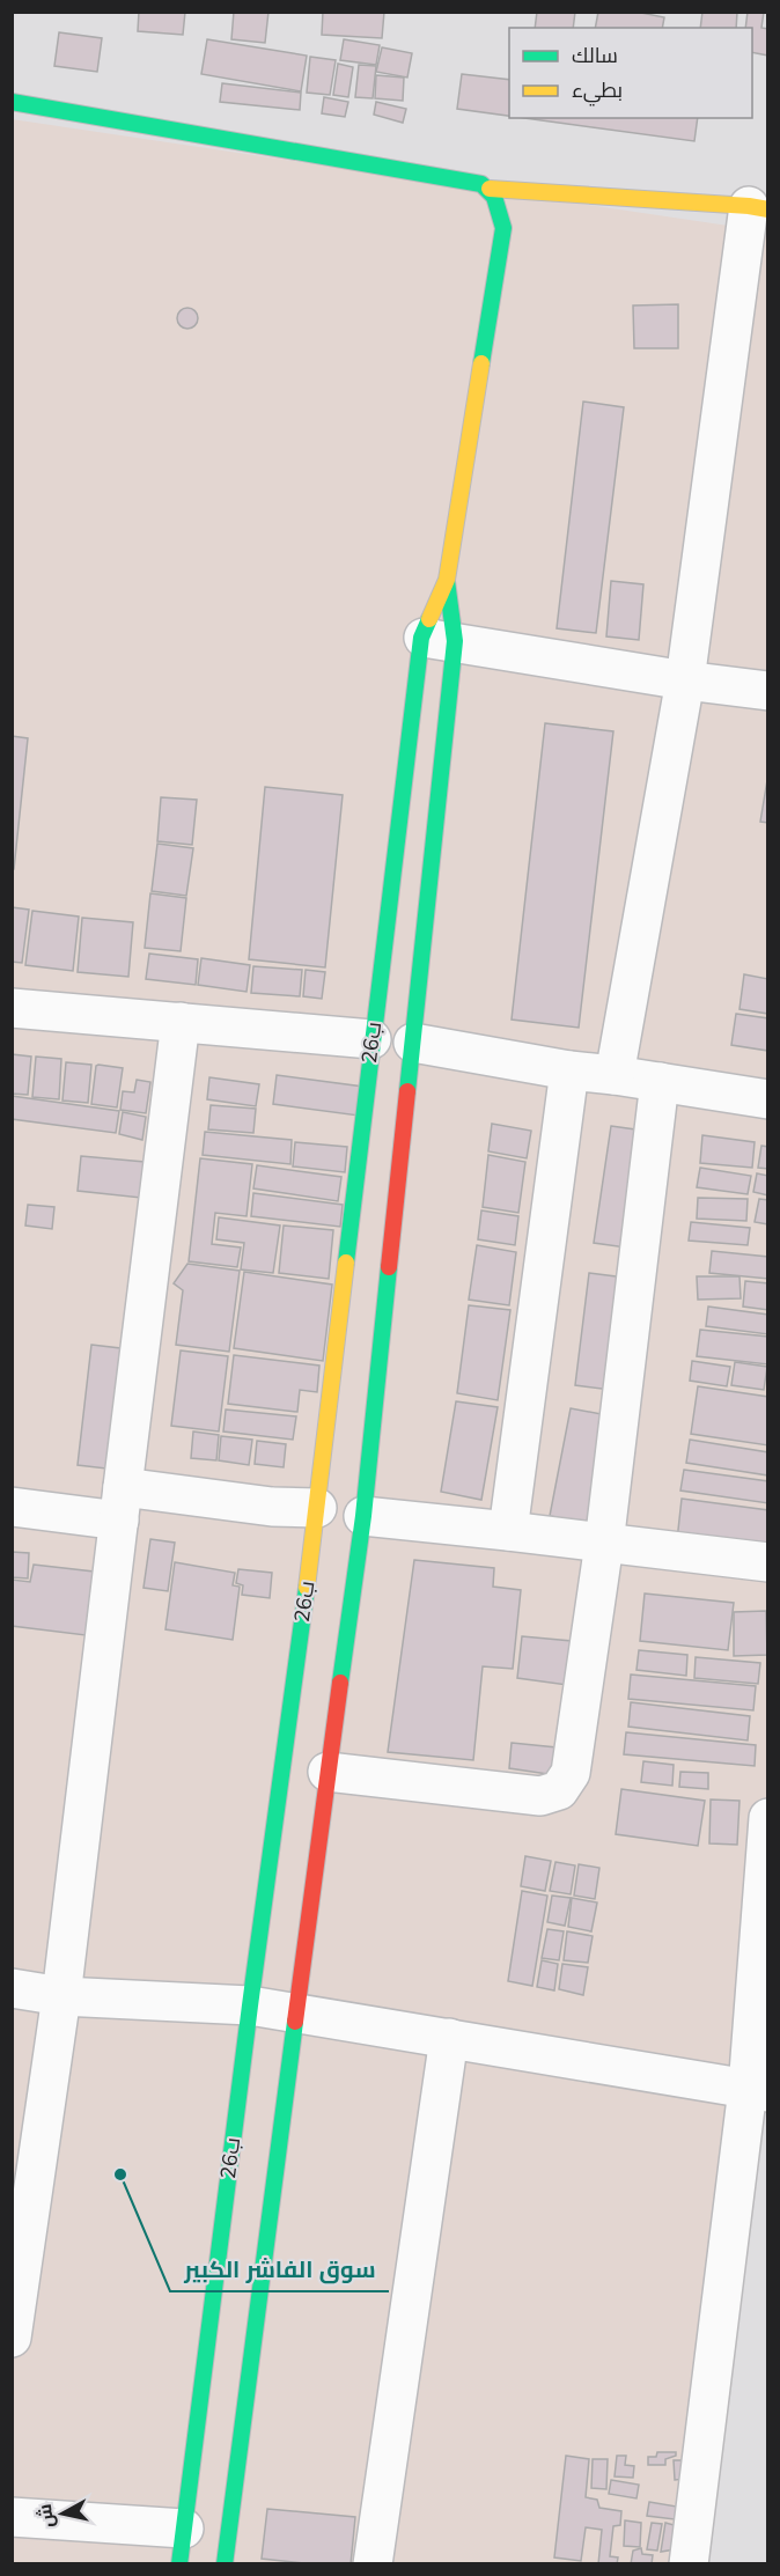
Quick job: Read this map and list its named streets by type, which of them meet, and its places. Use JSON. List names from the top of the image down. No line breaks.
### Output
{"streets":{"main road":["26ب"]},"places":["سوق الفاشر الكبير"],"legend":["سالك","بطيء"],"north":"left"}
